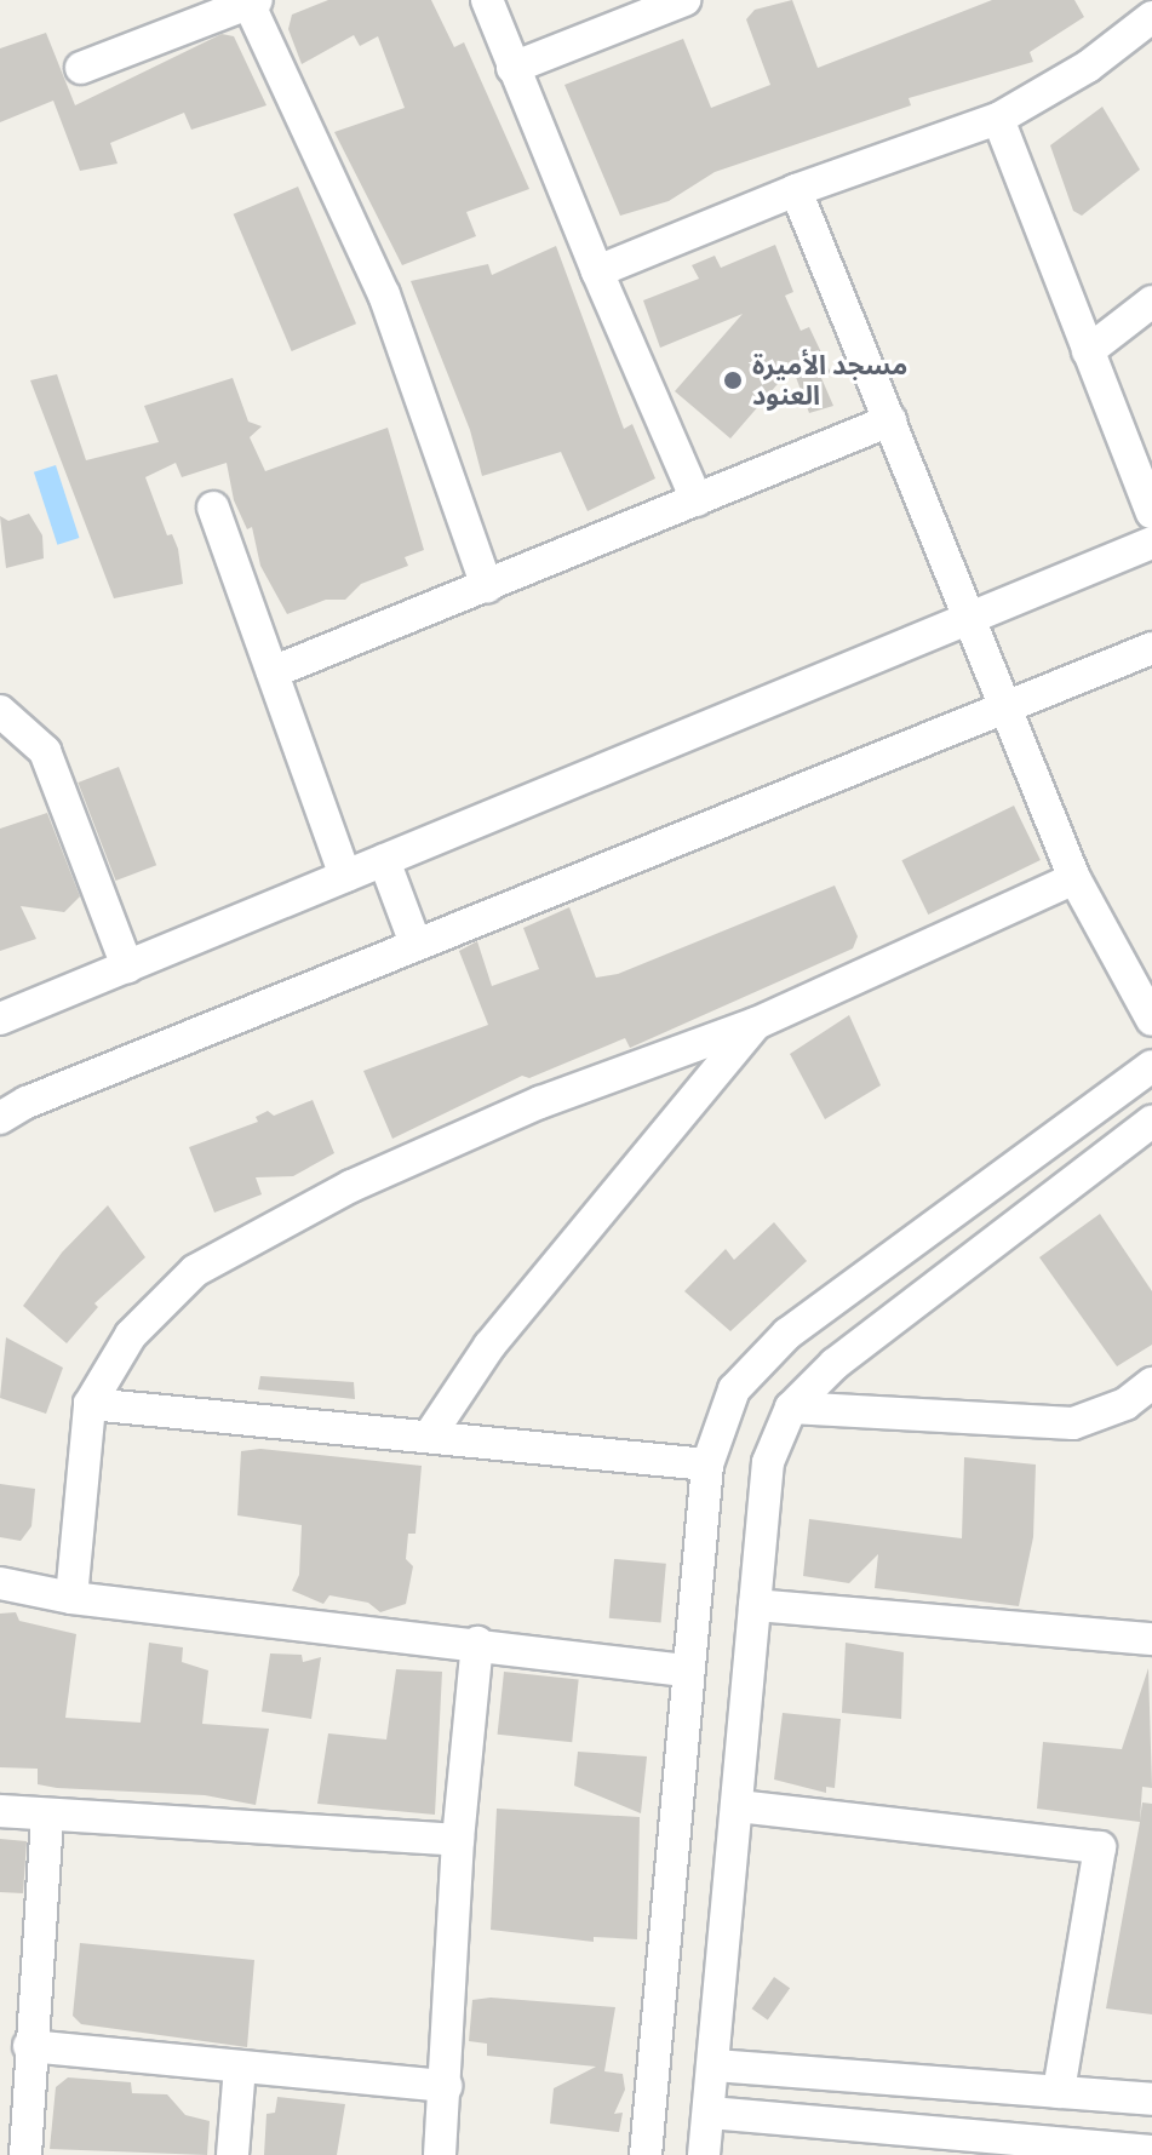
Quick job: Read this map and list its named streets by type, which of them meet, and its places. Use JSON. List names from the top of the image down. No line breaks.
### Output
{"places":["مسجد الأميرة العنود"]}
